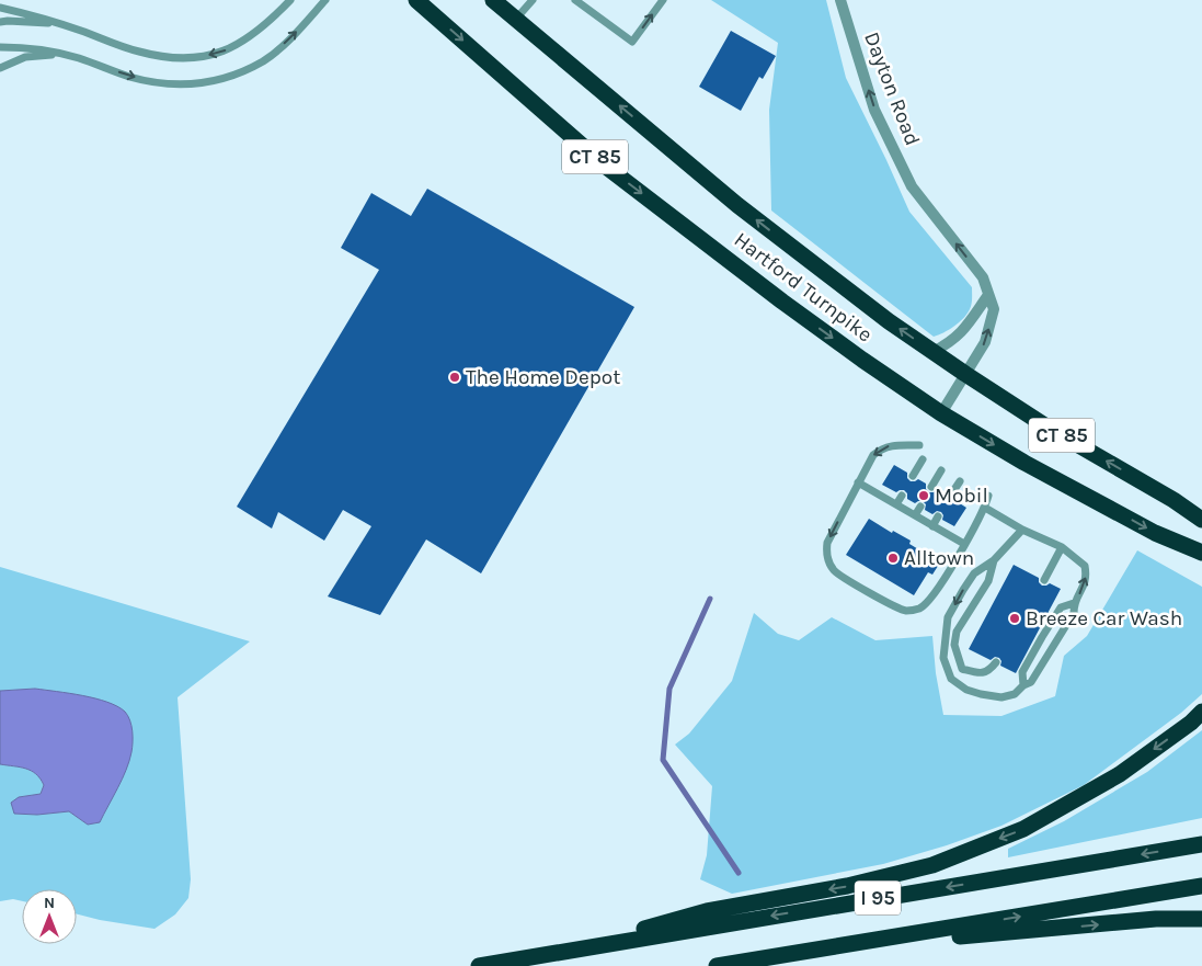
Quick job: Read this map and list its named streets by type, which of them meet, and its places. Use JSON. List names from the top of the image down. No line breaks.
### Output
{"streets":{"highway":["CT 85","Hartford Turnpike","I 95"],"street":["Dayton Road"]},"crossings":[["Dayton Road","Hartford Turnpike"]],"one_way":["Dayton Road"],"places":["The Home Depot","Mobil","Alltown","Breeze Car Wash"],"north":"top"}
